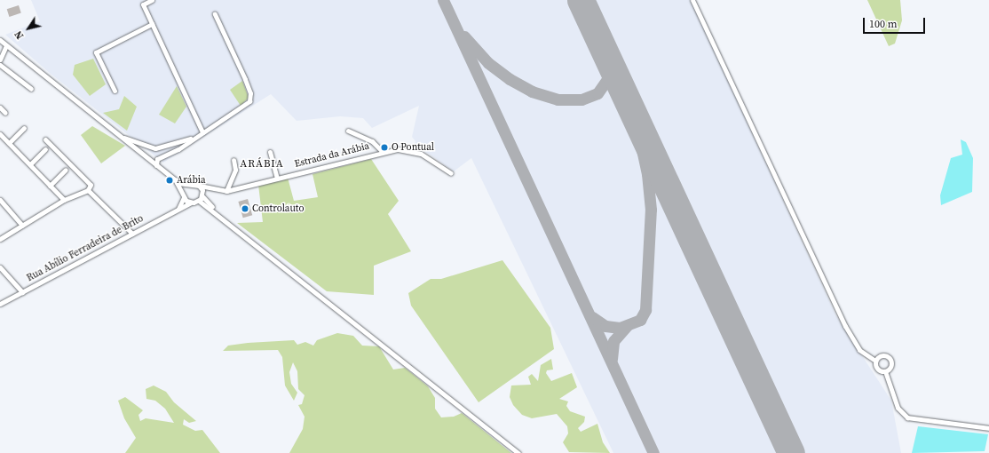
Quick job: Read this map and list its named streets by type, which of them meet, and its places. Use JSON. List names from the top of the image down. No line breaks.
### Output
{"streets":{"street":["Estrada da Arábia","Rua Abílio Ferradeira de Brito"]},"districts":["ARÁBIA"],"places":["O Pontual","Arábia","Controlauto"],"scale_bar":"100 m","north":"bottom left"}
